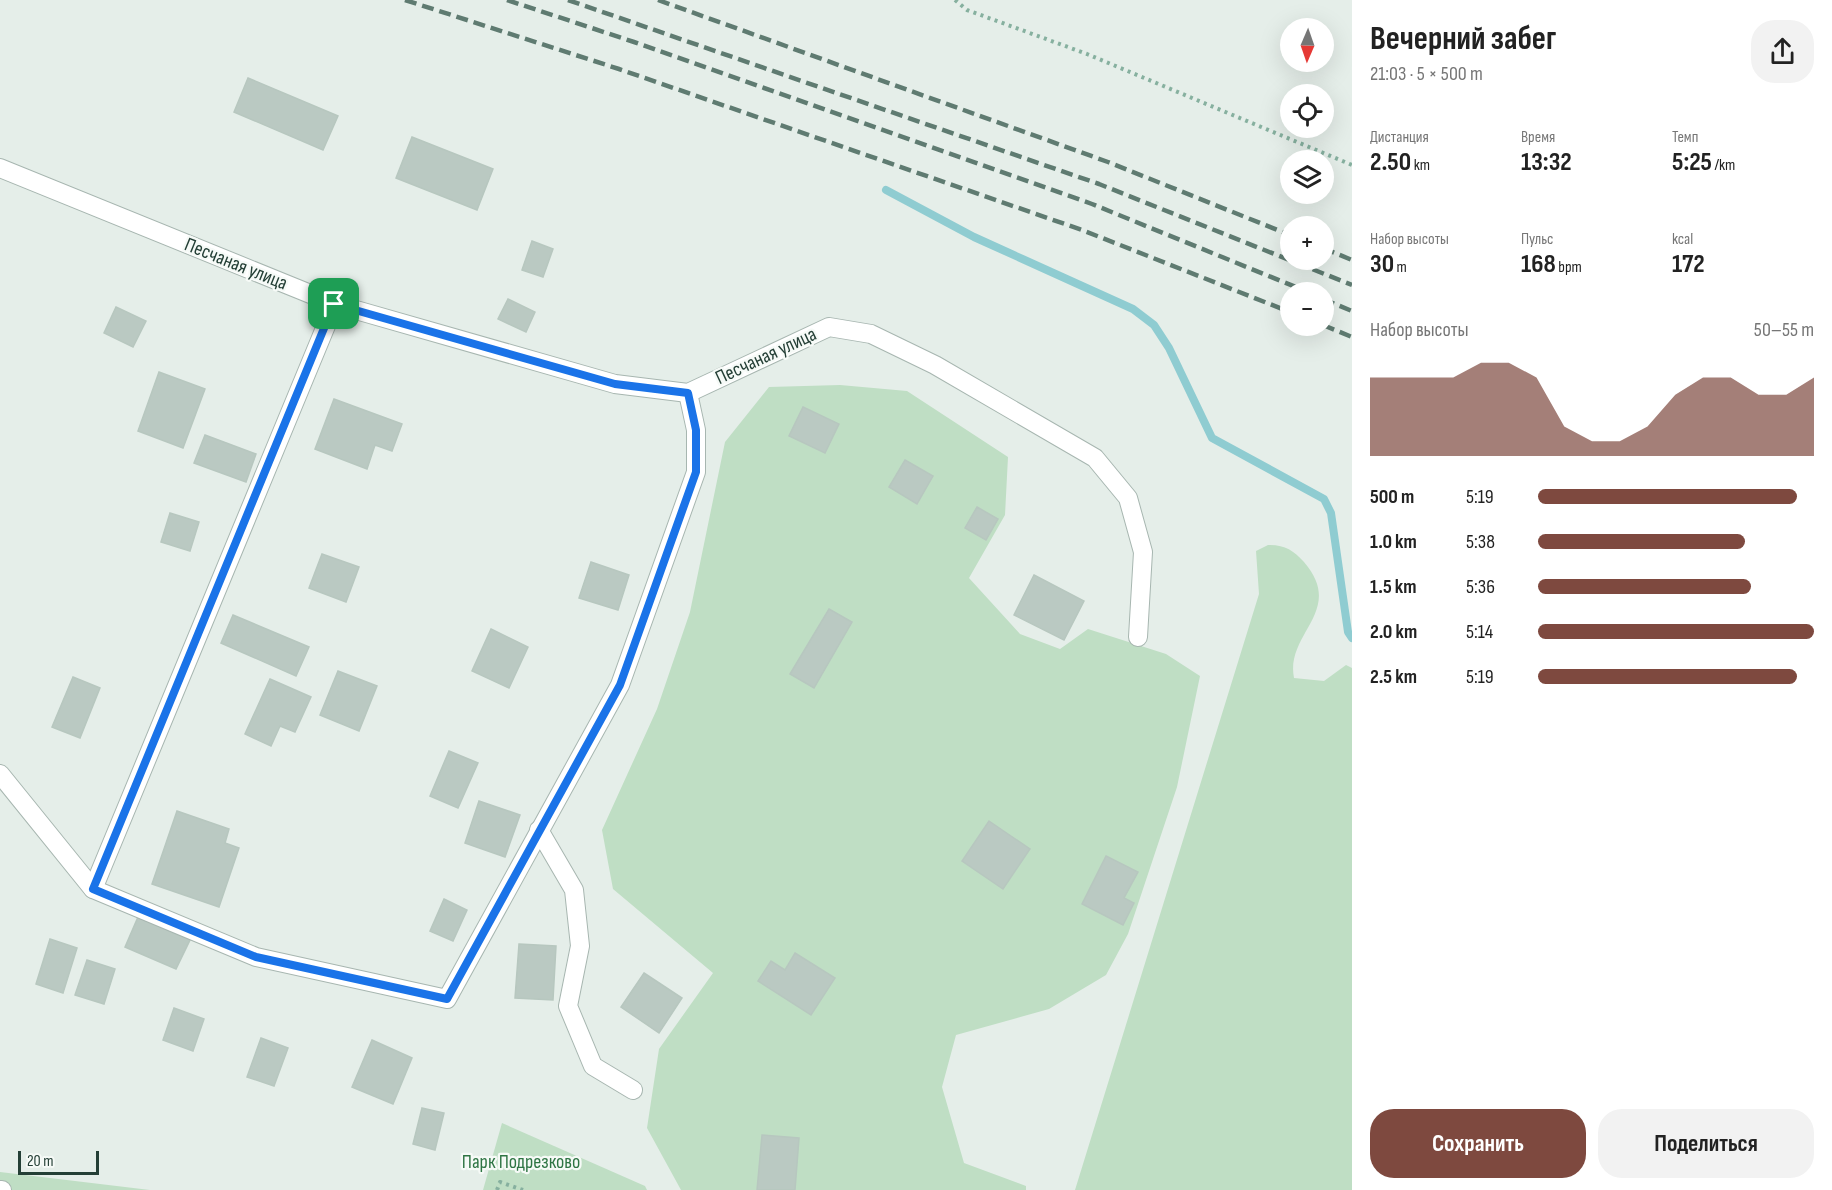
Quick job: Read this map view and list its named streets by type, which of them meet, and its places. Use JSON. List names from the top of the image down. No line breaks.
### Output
{"streets":{"street":["Песчаная улица"]},"parks":["Парк Подрезково"],"scale_bar":"20 m","north":"bottom","page":{"heading":["Вечерний забег","21:03 · 5 × 500 m"],"map_buttons":["+","−"],"stats":[["Дистанция","2.50 km"],["Время","13:32"],["Темп","5:25 /km"],["Набор высоты","30 m"],["Пульс","168 bpm"],["kcal","172"]],"chart":["Набор высоты","50–55 m"],"list":[{"name":"500 m","note":"5:19"},{"name":"1.0 km","note":"5:38"},{"name":"1.5 km","note":"5:36"},{"name":"2.0 km","note":"5:14"},{"name":"2.5 km","note":"5:19"}],"buttons":["Сохранить","Поделиться"],"scale":"20 m"}}
